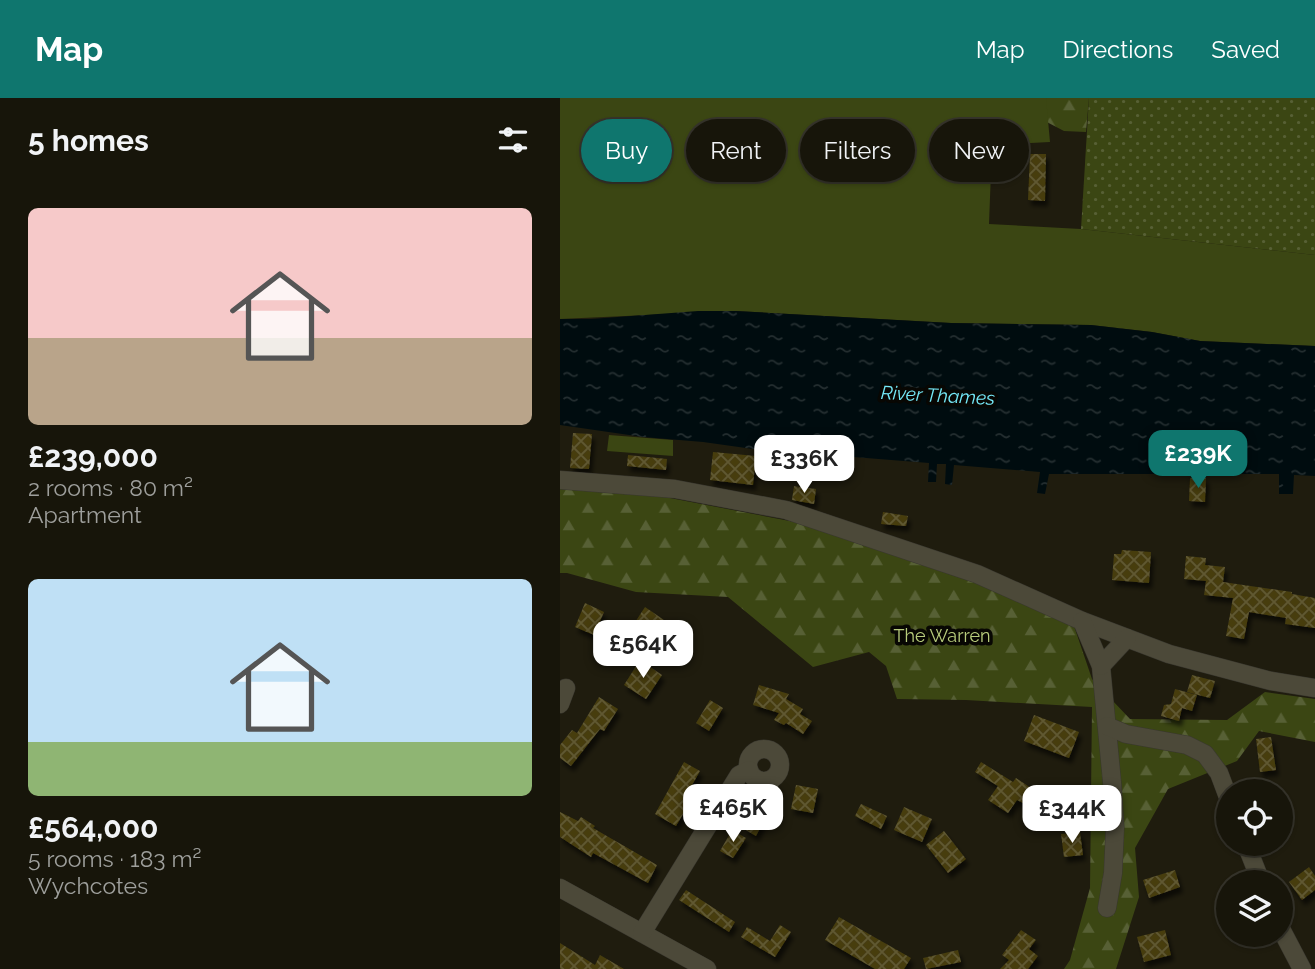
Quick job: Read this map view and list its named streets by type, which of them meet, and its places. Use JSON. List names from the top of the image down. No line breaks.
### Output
{"water":["River Thames"],"parks":["The Warren"],"page":{"header":"Map","nav":["Map","Directions","Saved"],"heading":"5 homes","chip":["Buy","Rent","Filters","New"],"list":[{"name":"£239,000","note":"2 rooms · 80 m² · Apartment"},{"name":"£564,000","note":"5 rooms · 183 m² · Wychcotes"}],"price":["£239K","£336K","£564K","£465K","£344K"]}}
